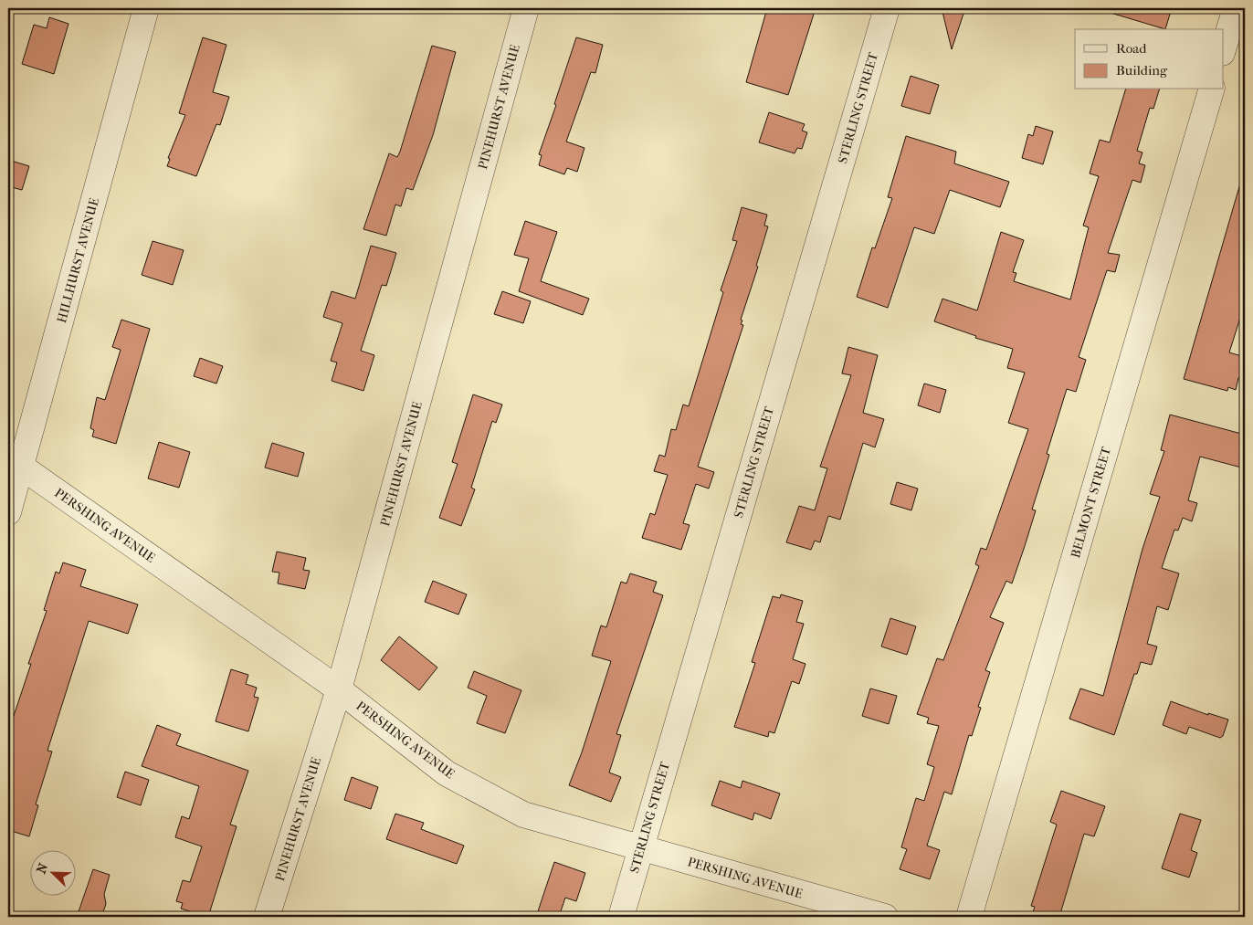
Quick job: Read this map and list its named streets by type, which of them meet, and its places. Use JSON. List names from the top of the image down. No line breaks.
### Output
{"streets":{"street":["PINEHURST AVENUE","STERLING STREET","HILLHURST AVENUE","BELMONT STREET","PERSHING AVENUE"]},"crossings":[["PINEHURST AVENUE","PERSHING AVENUE"],["STERLING STREET","PERSHING AVENUE"],["HILLHURST AVENUE","PERSHING AVENUE"]],"legend":["Road","Building"],"north":"top left"}
